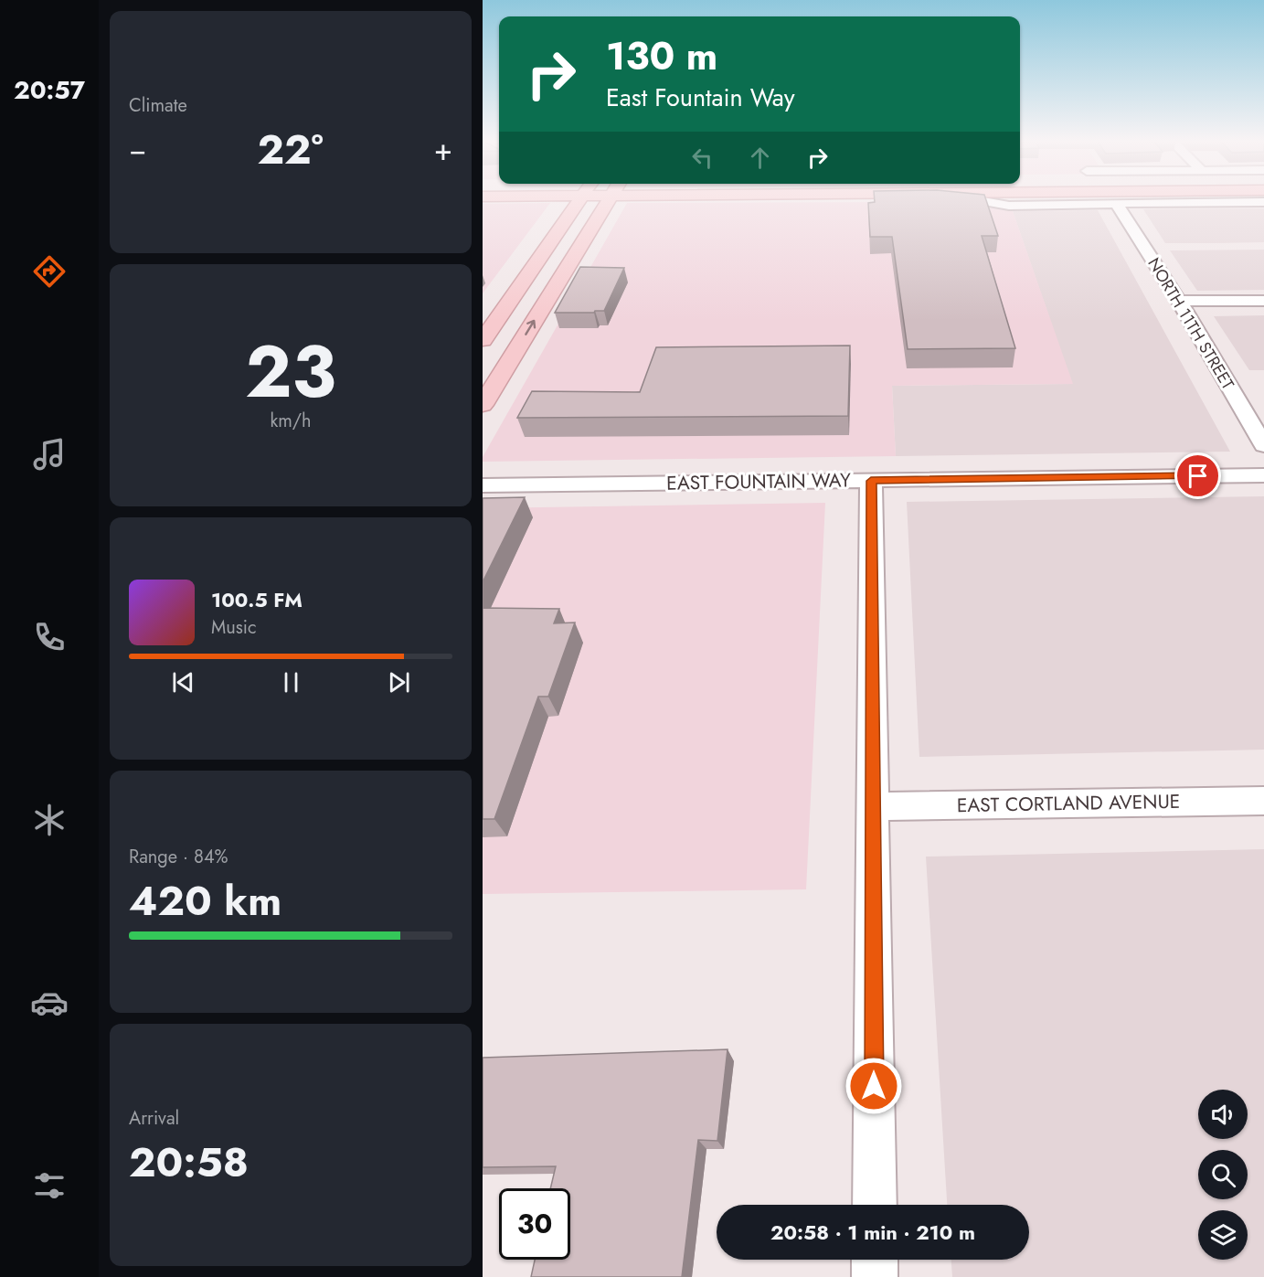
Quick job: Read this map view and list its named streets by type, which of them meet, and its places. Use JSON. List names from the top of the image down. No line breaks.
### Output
{"streets":{"street":["NORTH 11TH STREET","EAST FOUNTAIN WAY","EAST CORTLAND AVENUE"]},"page":{"tabs":"20:57","tile":["Climate",["23","km/h"],["Range · 84%","420 km"],["Arrival","20:58"]],"turn":["130 m","East Fountain Way"],"heat":["−","22°","+"],"song":["100.5 FM","Music"],"limit":"30","trip":"20:58 · 1 min · 210 m"}}
